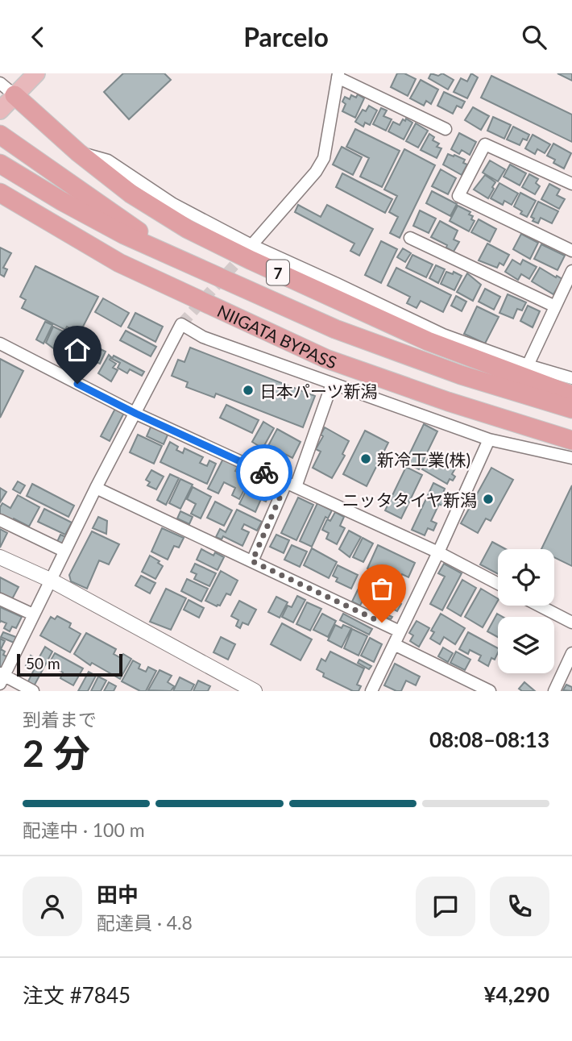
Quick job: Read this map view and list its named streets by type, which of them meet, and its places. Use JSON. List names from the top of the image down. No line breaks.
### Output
{"streets":{"highway":["7","NIIGATA BYPASS"]},"crossings":[["7","NIIGATA BYPASS"]],"places":["日本パーツ新潟","新冷工業(株)","ニッタタイヤ新潟"],"scale_bar":"50 m","page":{"header":"Parcelo","scale":"50 m","heading":["2 分","到着まで","08:08–08:13"],"panel":["田中","配達員 · 4.8","注文 #7845","¥4,290"],"bar":"配達中 · 100 m"}}
